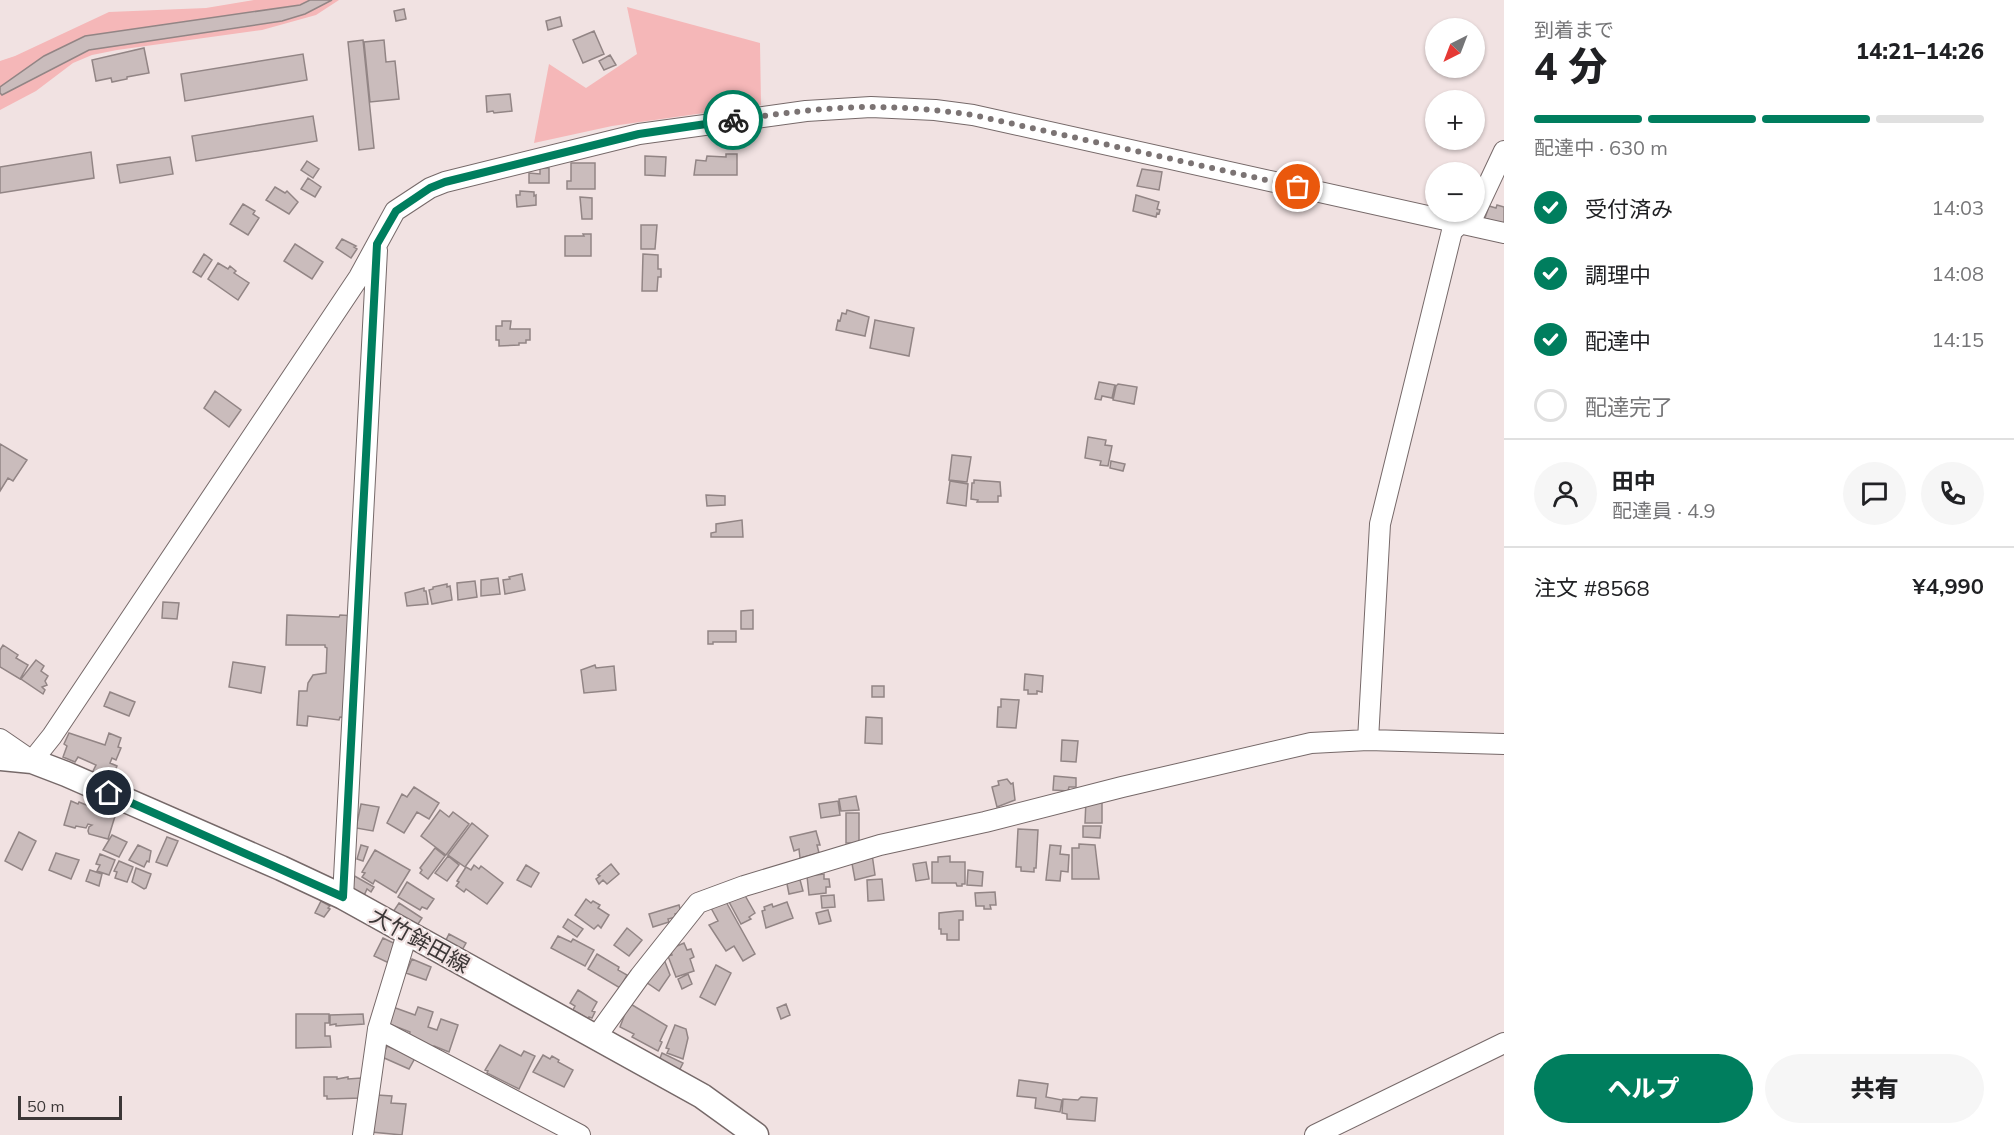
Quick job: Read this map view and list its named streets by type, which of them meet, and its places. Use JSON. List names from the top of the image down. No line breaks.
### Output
{"streets":{"main road":["大竹鉾田線"]},"scale_bar":"50 m","north":"bottom left","page":{"heading":["4 分","到着まで","14:21–14:26"],"panel":["田中","配達員 · 4.9","注文 #8568","¥4,990"],"map_buttons":["+","−"],"bar":"配達中 · 630 m","list":[["受付済み","14:03"],["調理中","14:08"],["配達中","14:15"],"配達完了"],"buttons":["ヘルプ","共有"],"scale":"50 m"}}
